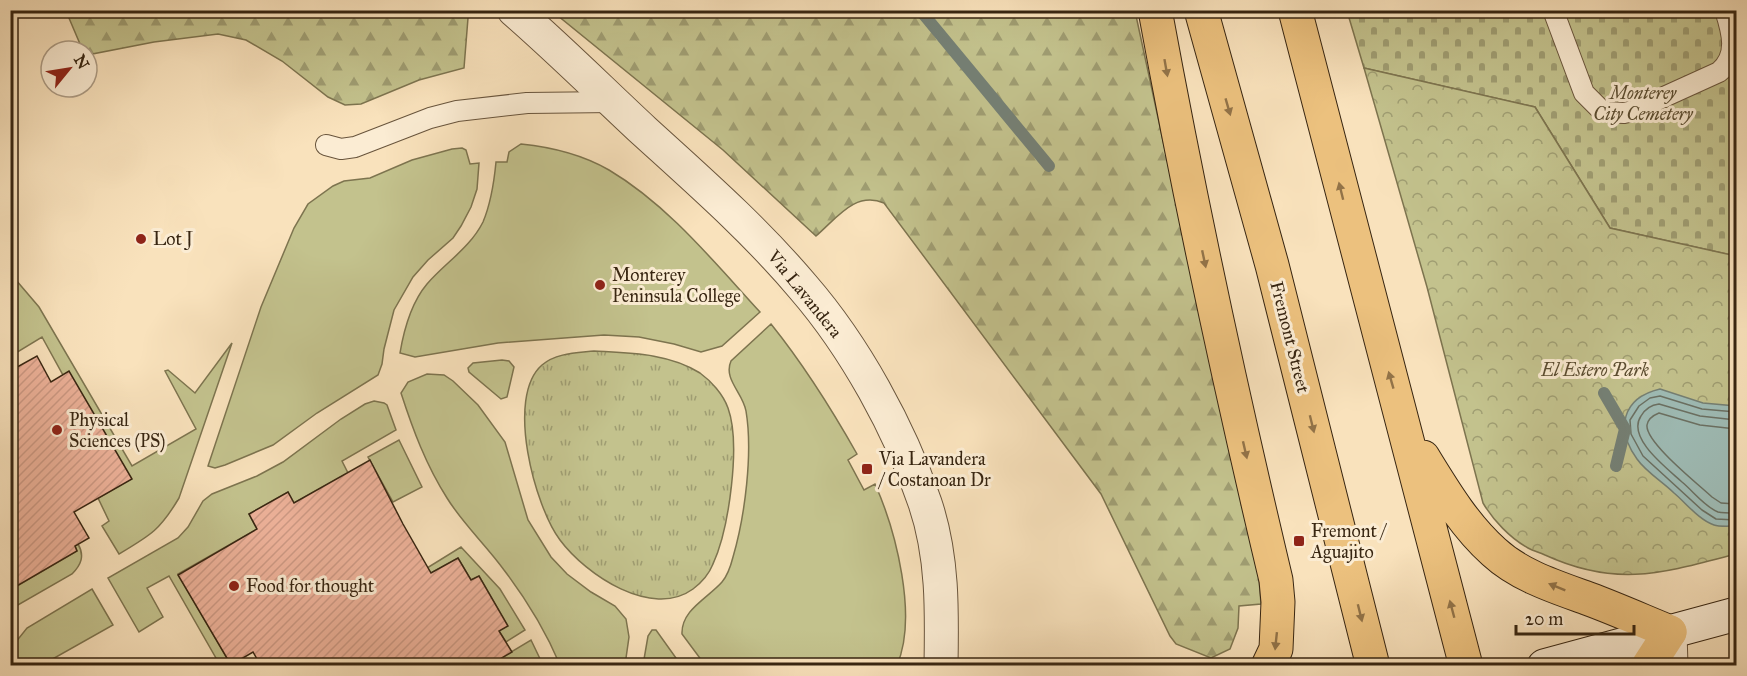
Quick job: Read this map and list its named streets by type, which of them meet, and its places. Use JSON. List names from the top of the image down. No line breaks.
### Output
{"streets":{"main road":["Fremont Street"],"street":["Via Lavandera"]},"parks":["Monterey City Cemetery","El Estero Park"],"places":{"other":["Lot J","Monterey Peninsula College","Physical Sciences (PS)","Food for thought"],"transit":["Via Lavandera / Costanoan Dr","Fremont / Aguajito"]},"scale_bar":"20 m","north":"top right"}
